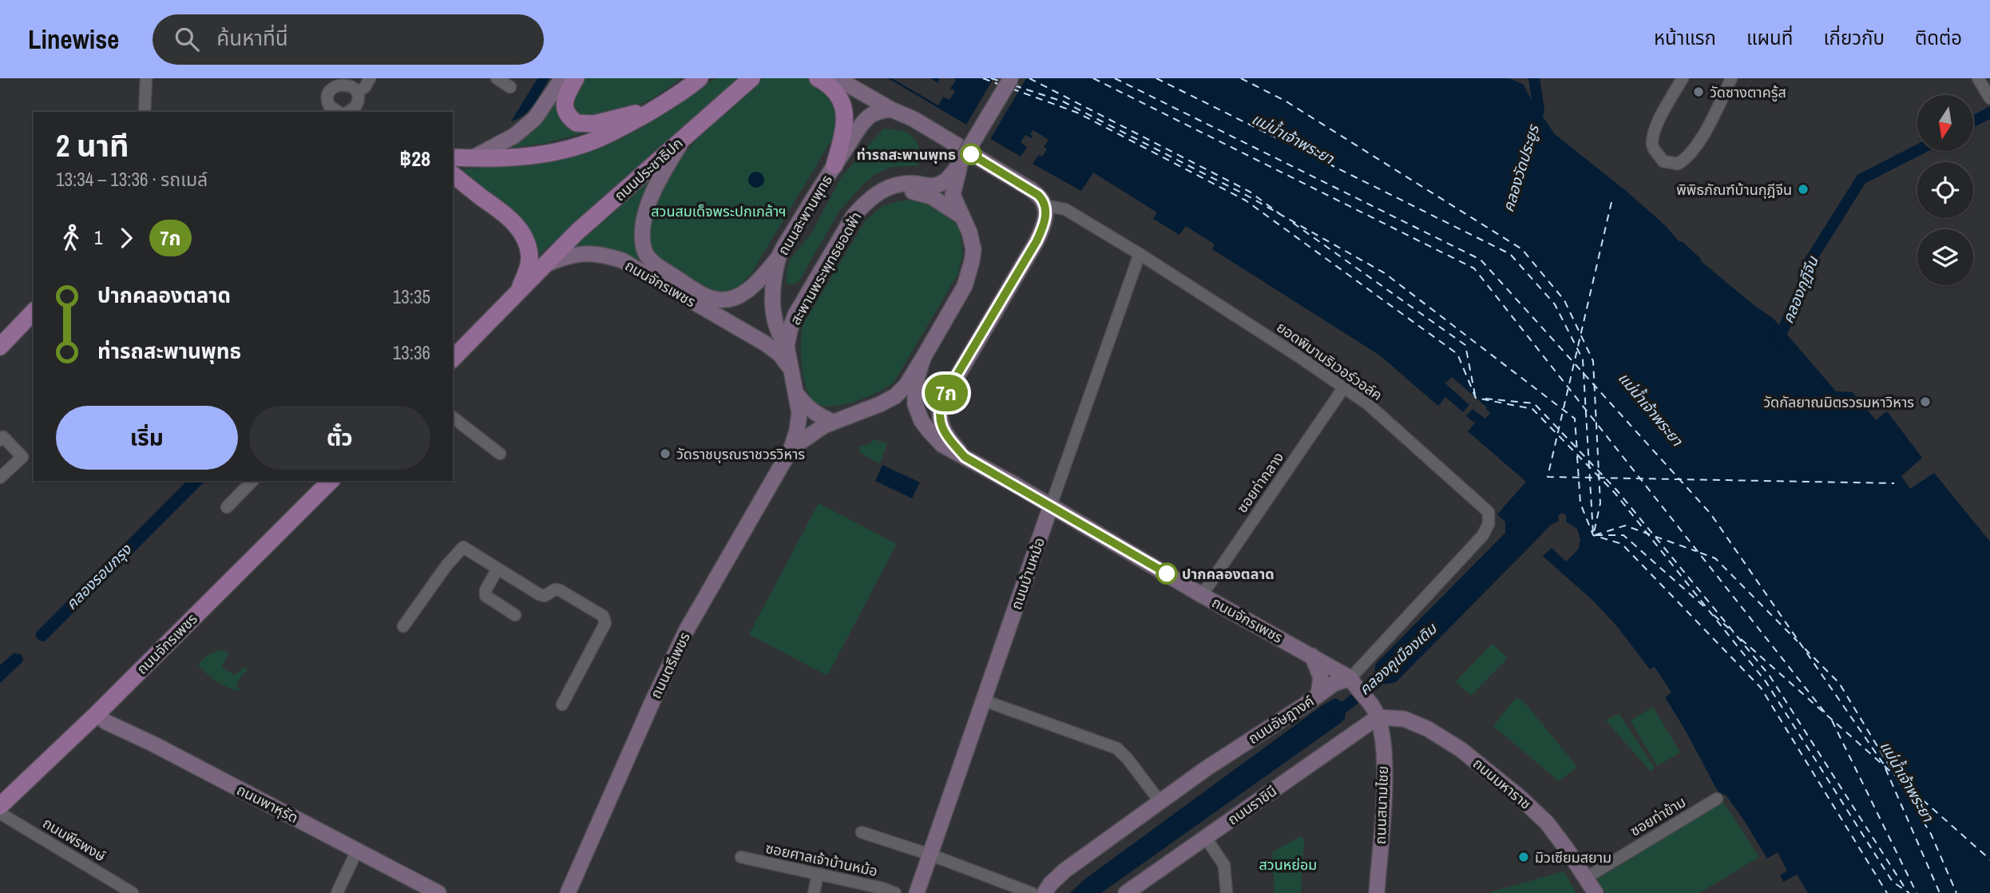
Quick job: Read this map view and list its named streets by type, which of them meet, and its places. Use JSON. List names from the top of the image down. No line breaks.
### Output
{"streets":{"main road":["ถนนประชาธิปก","ถนนจักรเพชร"],"street":["ถนนสะพานพุทธ","สะพานพระพุทธยอดฟ้า","ยอดพิมานริเวอร์วอล์ค","ซอยท่ากลาง","ถนนบ้านหม้อ","ถนนตรีเพชร","ถนนอัษฎางค์","ถนนมหาราช","ถนนพาหุรัด","ถนนราชินี","ถนนสนามไชย","ซอยท่าข้าม","ถนนพีรพงษ์","ซอยศาลเจ้าบ้านหม้อ"]},"crossings":[["ถนนประชาธิปก","ถนนจักรเพชร"],["ถนนสะพานพุทธ","สะพานพระพุทธยอดฟ้า"],["ถนนสะพานพุทธ","ถนนจักรเพชร"],["สะพานพระพุทธยอดฟ้า","ถนนจักรเพชร"],["ถนนจักรเพชร","ยอดพิมานริเวอร์วอล์ค"],["ถนนจักรเพชร","ซอยท่ากลาง"],["ถนนจักรเพชร","ถนนบ้านหม้อ"],["ถนนจักรเพชร","ถนนตรีเพชร"],["ถนนจักรเพชร","ถนนอัษฎางค์"],["ถนนจักรเพชร","ถนนมหาราช"],["ถนนจักรเพชร","ถนนพาหุรัด"],["ถนนจักรเพชร","ถนนราชินี"],["ถนนจักรเพชร","ถนนสนามไชย"],["ยอดพิมานริเวอร์วอล์ค","ซอยท่ากลาง"],["ยอดพิมานริเวอร์วอล์ค","ถนนบ้านหม้อ"],["ยอดพิมานริเวอร์วอล์ค","ถนนอัษฎางค์"],["ถนนมหาราช","ถนนราชินี"],["ถนนมหาราช","ถนนสนามไชย"],["ถนนมหาราช","ซอยท่าข้าม"],["ถนนราชินี","ถนนสนามไชย"]],"water":["แม่น้ำเจ้าพระยา","คลองวัดประยูร","คลองกุฎีจีน","คลองรอบกรุง","คลองคูเมืองเดิม"],"parks":["สวนสมเด็จพระปกเกล้าฯ","สวนหย่อม"],"places":["วัดซางตาครู้ส","ท่ารถสะพานพุทธ","พิพิธภัณฑ์บ้านกุฎีจีน","วัดกัลยาณมิตรวรมหาวิหาร","วัดราชบุรณราชวรวิหาร","ปากคลองตลาด","มิวเซียมสยาม"],"lines":["bus line 7ก"],"north":"bottom","page":{"header":"Linewise","search":"ค้นหาที่นี่","nav":["หน้าแรก","แผนที่","เกี่ยวกับ","ติดต่อ"],"on_map":"7ก","heading":["2 นาที","13:34 – 13:36 · รถเมล์","฿28"],"legs":["1","7ก"],"list":[{"name":"ปากคลองตลาด","value":"13:35"},{"name":"ท่ารถสะพานพุทธ","value":"13:36"}],"buttons":["เริ่ม","ตั๋ว"]}}
